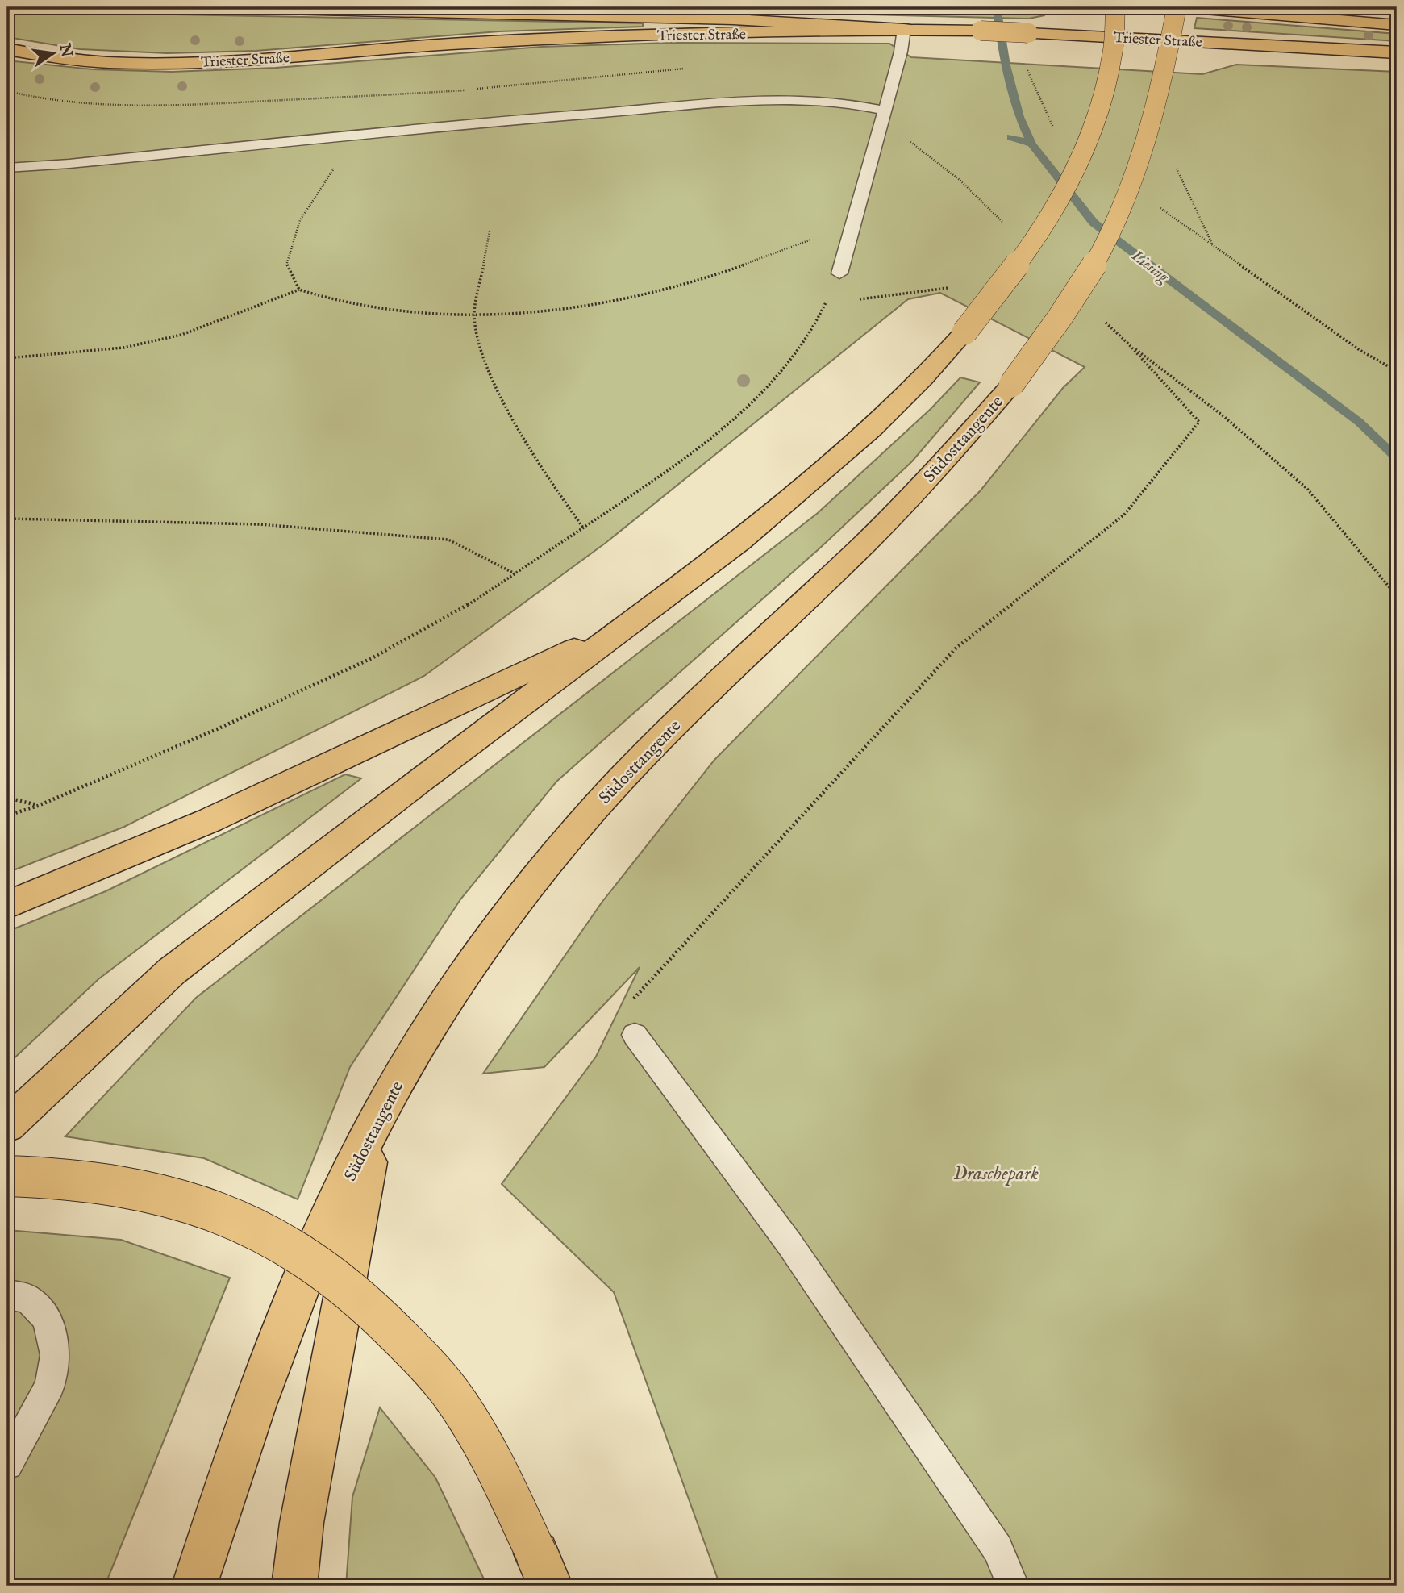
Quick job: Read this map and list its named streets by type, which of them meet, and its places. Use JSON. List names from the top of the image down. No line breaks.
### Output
{"streets":{"main road":["Triester Straße","Südosttangente"]},"water":["Liesing"],"parks":["Draschepark"],"north":"right"}
